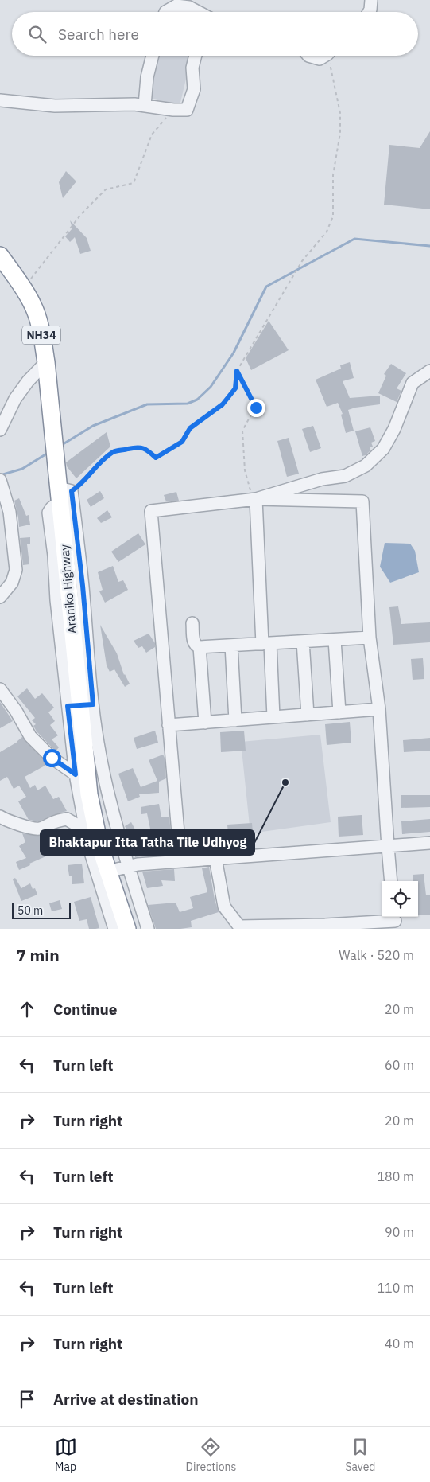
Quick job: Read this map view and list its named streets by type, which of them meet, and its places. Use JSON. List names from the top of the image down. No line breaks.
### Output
{"streets":{"highway":["NH34","Araniko Highway"]},"places":["Bhaktapur Itta Tatha Tile Udhyog"],"scale_bar":"50 m","page":{"search":"Search here","scale":"50 m","heading":["7 min","Walk · 520 m"],"list":[["Continue","20 m"],["Turn left","60 m"],["Turn right","20 m"],["Turn left","180 m"],["Turn right","90 m"],["Turn left","110 m"],["Turn right","40 m"],"Arrive at destination"],"nav":["Map","Directions","Saved"]}}
